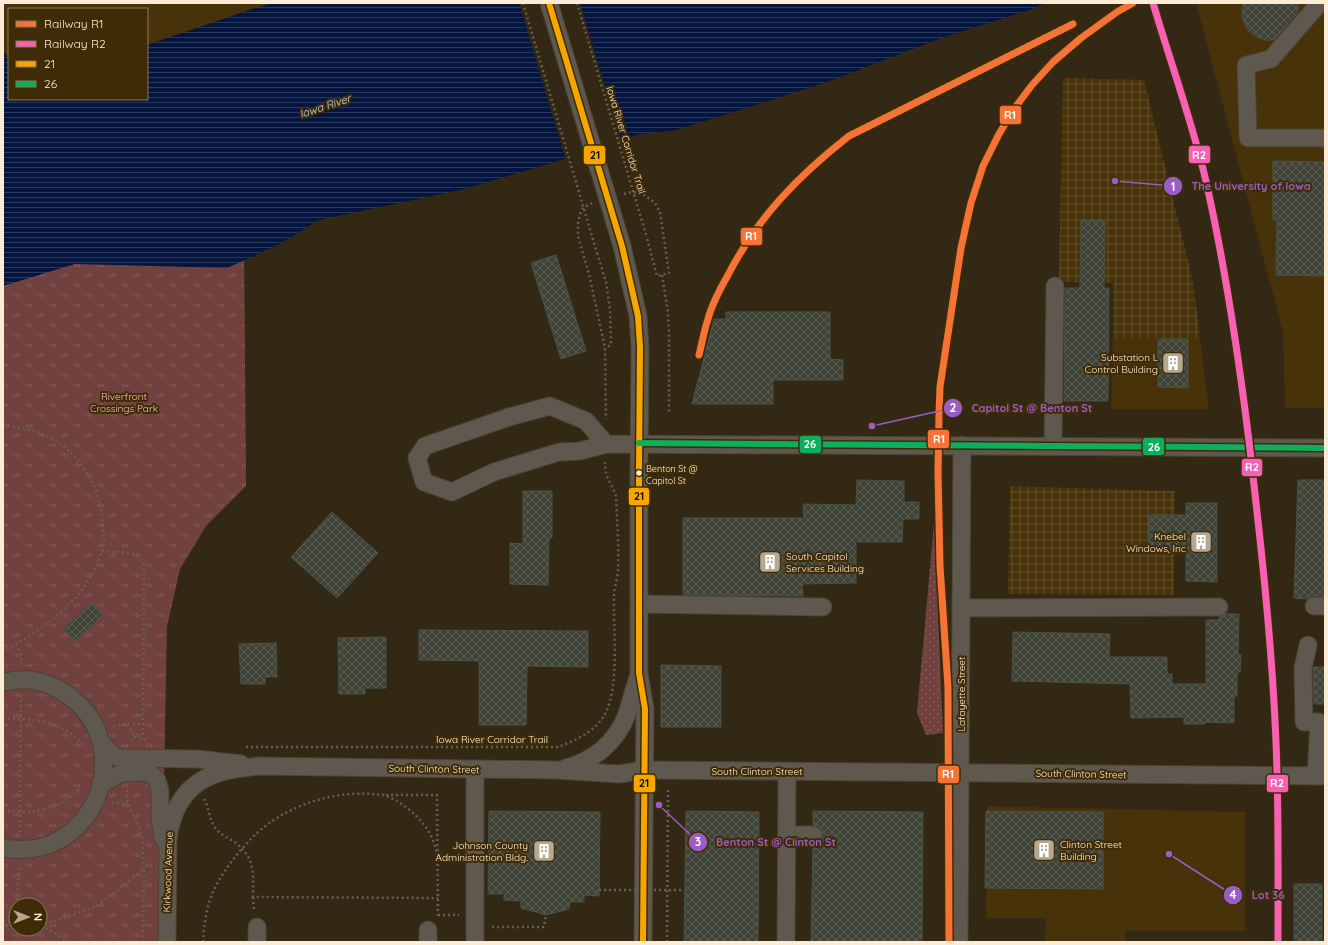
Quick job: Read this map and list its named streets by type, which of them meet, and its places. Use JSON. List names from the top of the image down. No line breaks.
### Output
{"streets":{"street":["Lafayette Street","South Clinton Street","Kirkwood Avenue"],"path":["Iowa River Corridor Trail"]},"crossings":[["Lafayette Street","South Clinton Street"],["South Clinton Street","Kirkwood Avenue"]],"water":["Iowa River"],"parks":["Riverfront Crossings Park"],"places":{"other":["The University of Iowa","Capitol St @ Benton St","Benton St @ Capitol St","Benton St @ Clinton St","Lot 36"],"building":["Substation L Control Building","Knebel Windows, Inc","South Capitol Services Building","Clinton Street Building","Johnson County Administration Bldg."]},"lines":["rail line R1","rail line R2","transit line 21","transit line 26"],"legend":["Railway R1","Railway R2","21","26"],"north":"right"}
